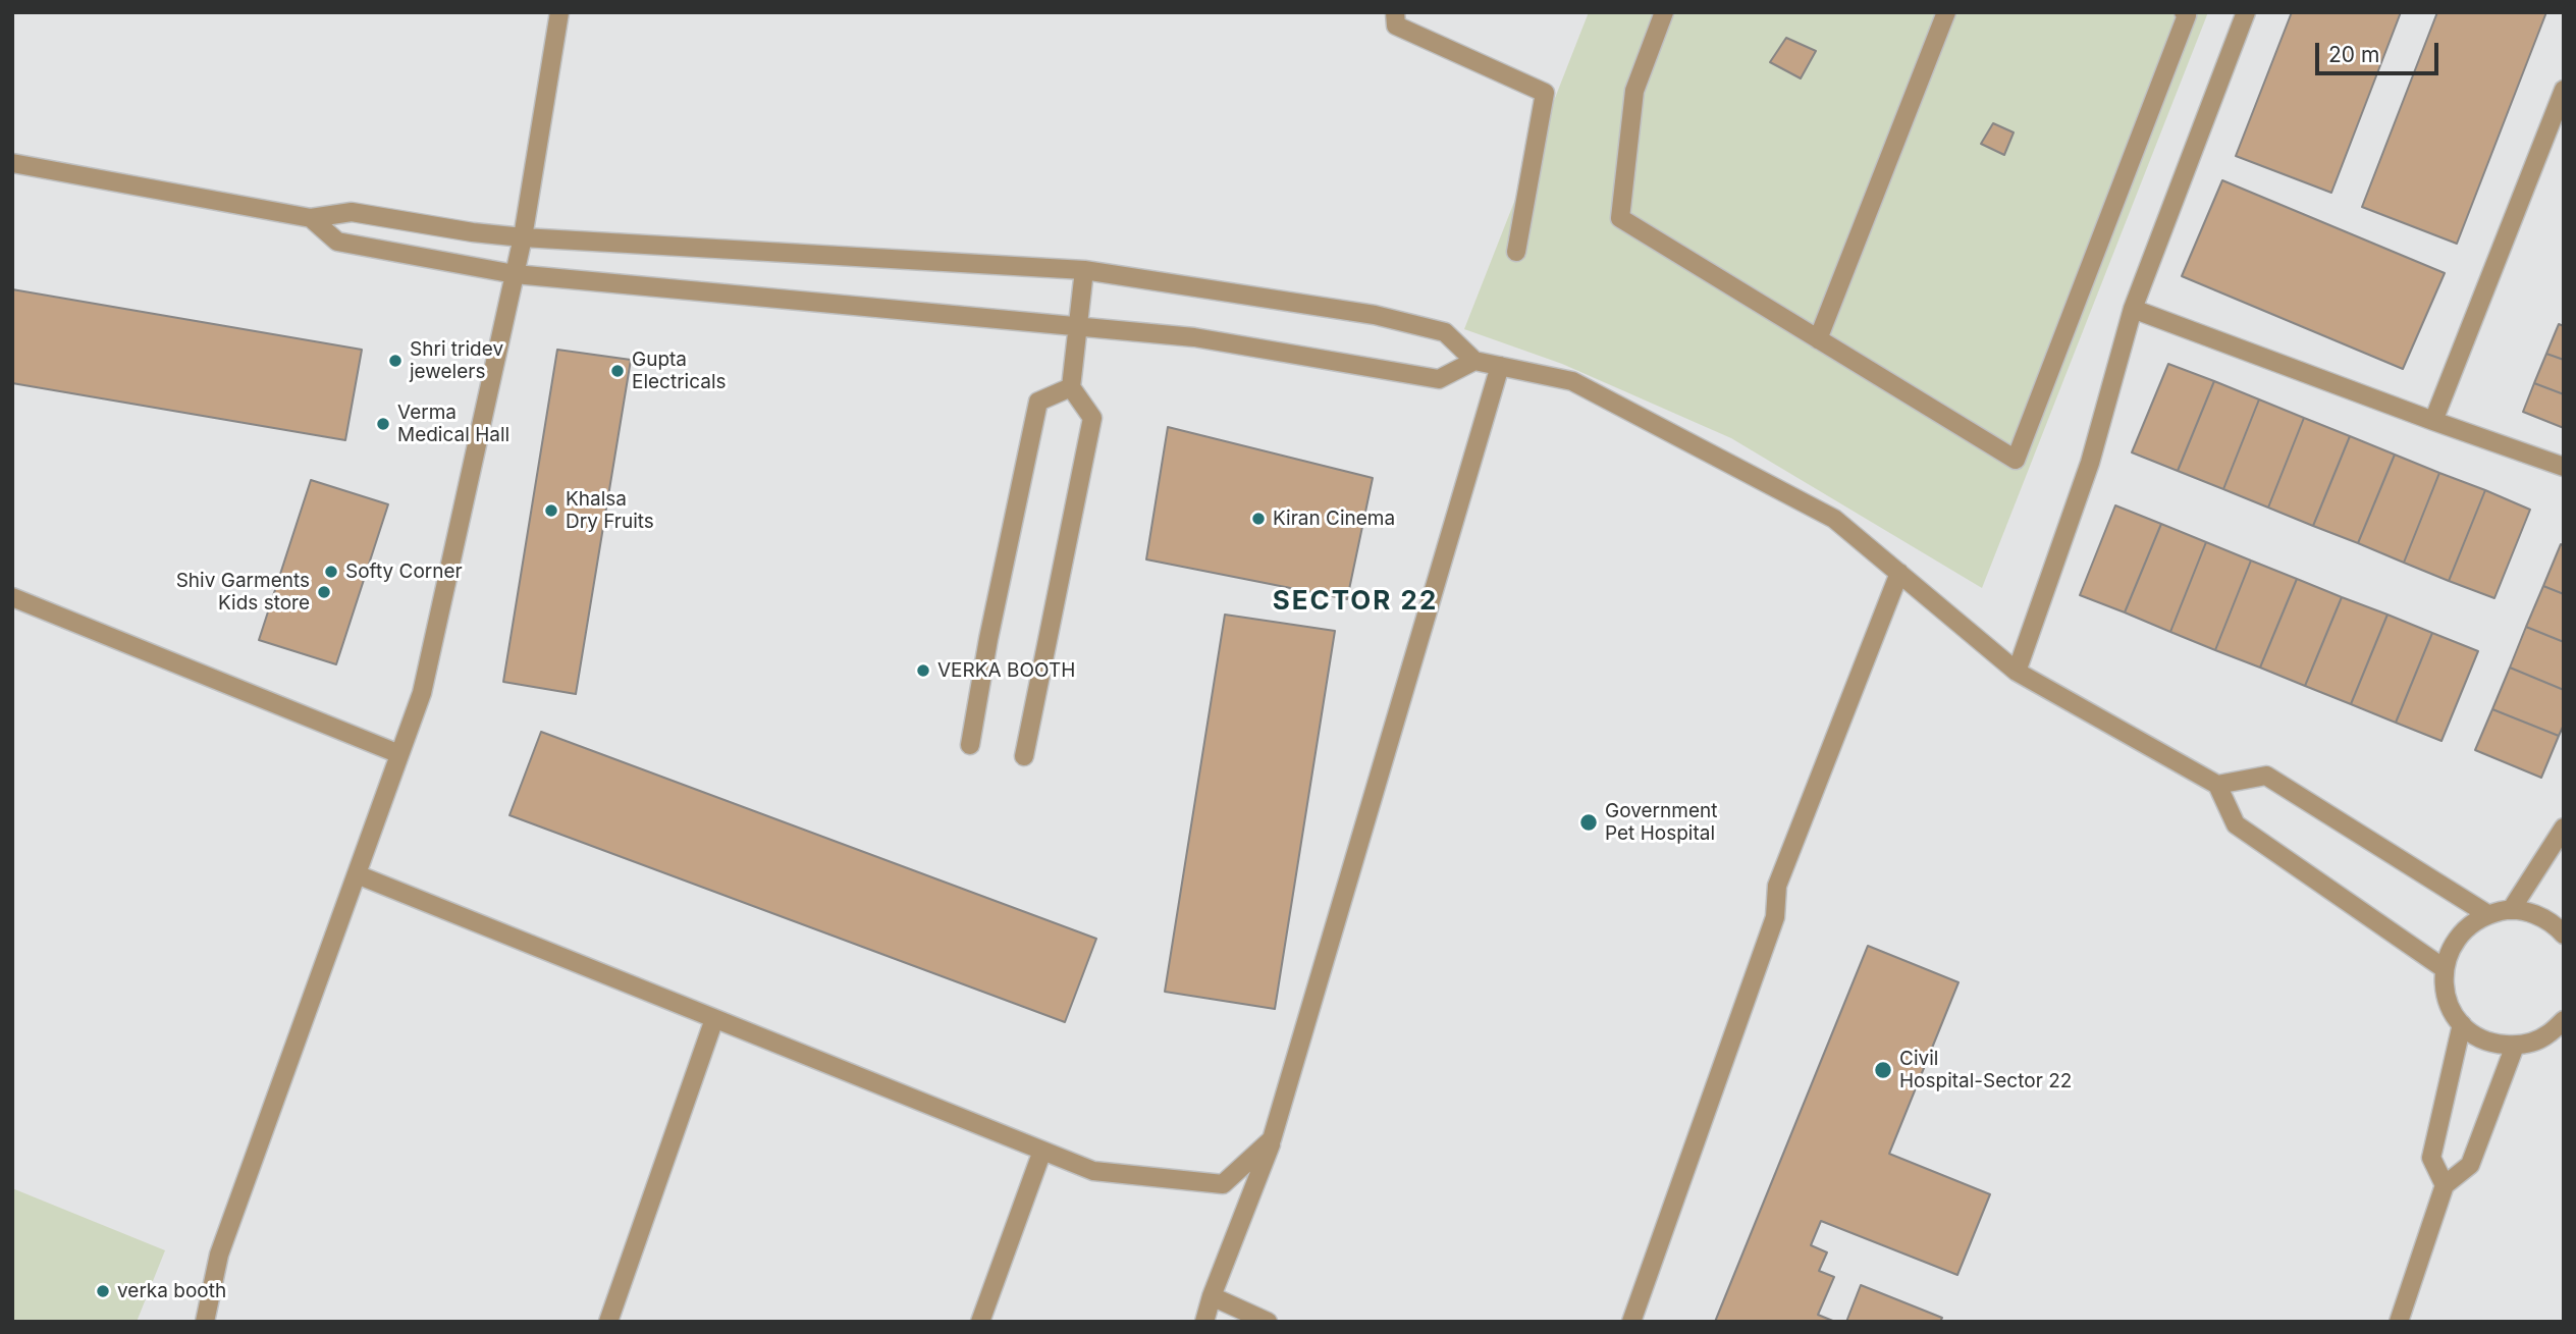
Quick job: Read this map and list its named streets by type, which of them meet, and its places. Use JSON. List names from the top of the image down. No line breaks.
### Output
{"districts":["SECTOR 22"],"places":["Shri tridev jewelers","Gupta Electricals","Verma Medical Hall","Khalsa Dry Fruits","Kiran Cinema","Softy Corner","Shiv Garments Kids store","VERKA BOOTH","Government Pet Hospital","Civil Hospital-Sector 22","verka booth"],"scale_bar":"20 m"}
